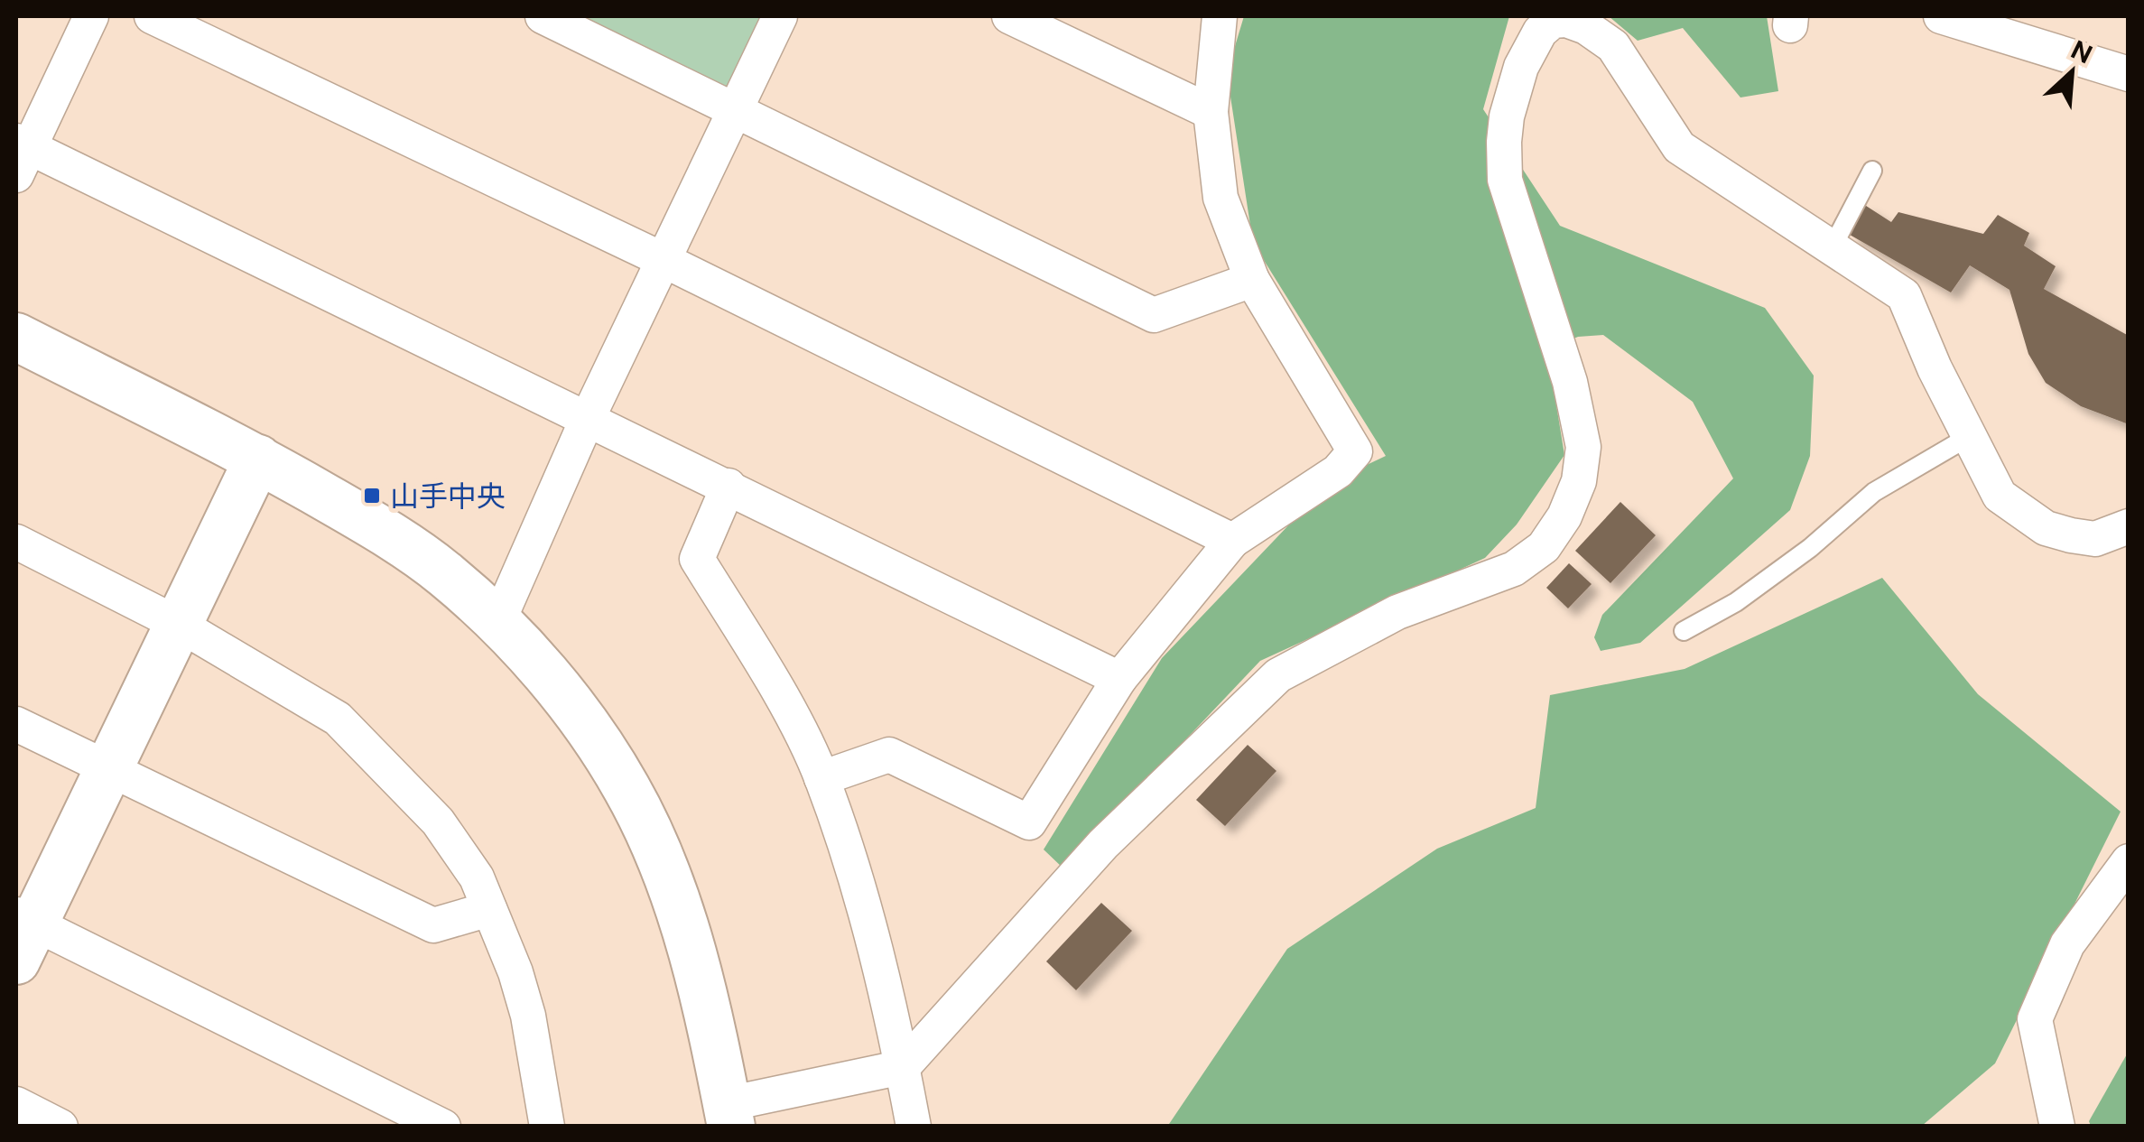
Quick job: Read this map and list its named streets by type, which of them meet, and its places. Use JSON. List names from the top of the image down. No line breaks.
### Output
{"places":{"transit":["山手中央"]},"north":"top right"}
